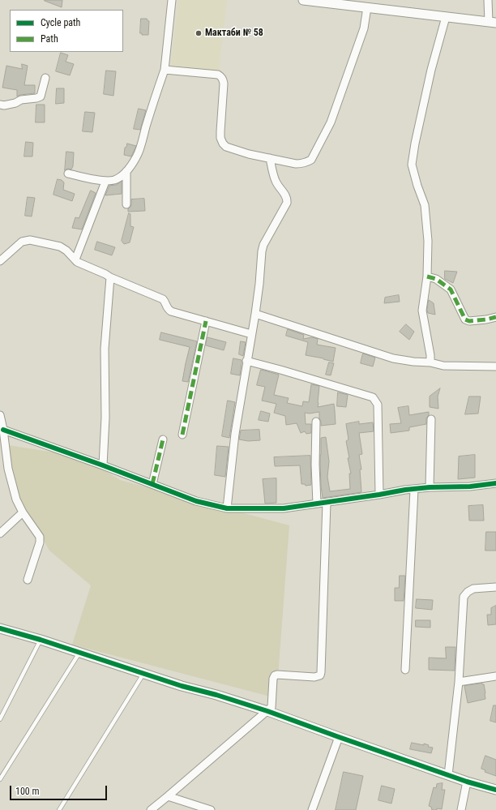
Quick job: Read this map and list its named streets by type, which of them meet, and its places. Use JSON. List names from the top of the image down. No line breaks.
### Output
{"places":["Мактаби № 58"],"legend":["Cycle path","Path"],"scale_bar":"100 m"}
